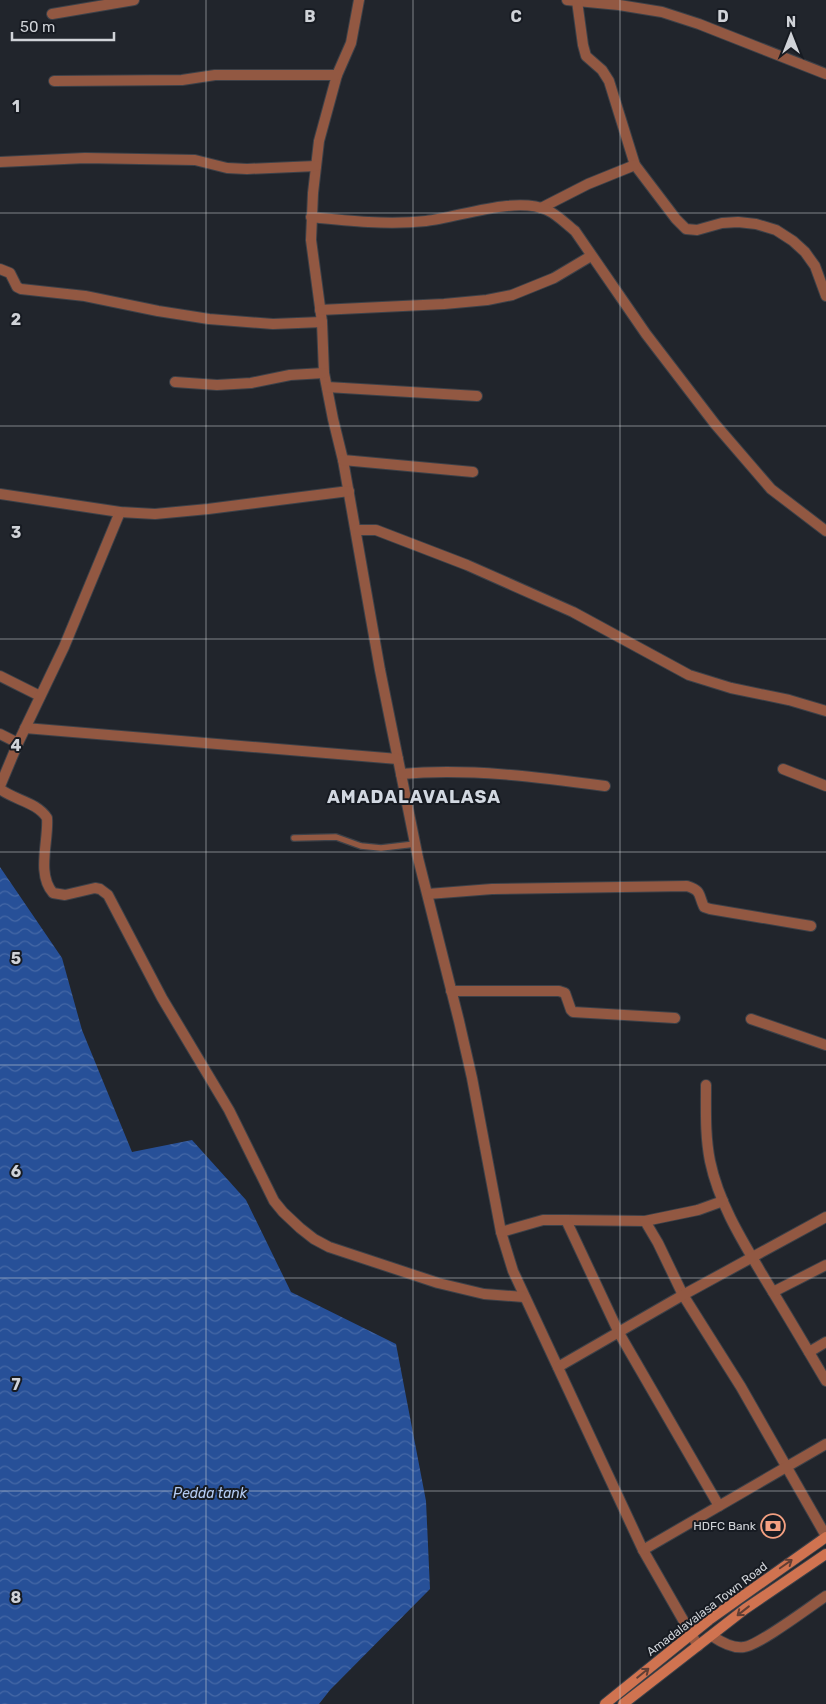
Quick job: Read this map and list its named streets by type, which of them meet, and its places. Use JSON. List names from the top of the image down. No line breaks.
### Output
{"streets":{"main road":["Amadalavalasa Town Road"]},"districts":["AMADALAVALASA"],"water":["Pedda tank"],"places":{"bank":["HDFC Bank"]},"scale_bar":"50 m","north":"top","grid":{"columns":["B","C","D"],"rows":["1","2","3","4","5","6","7","8"]}}
